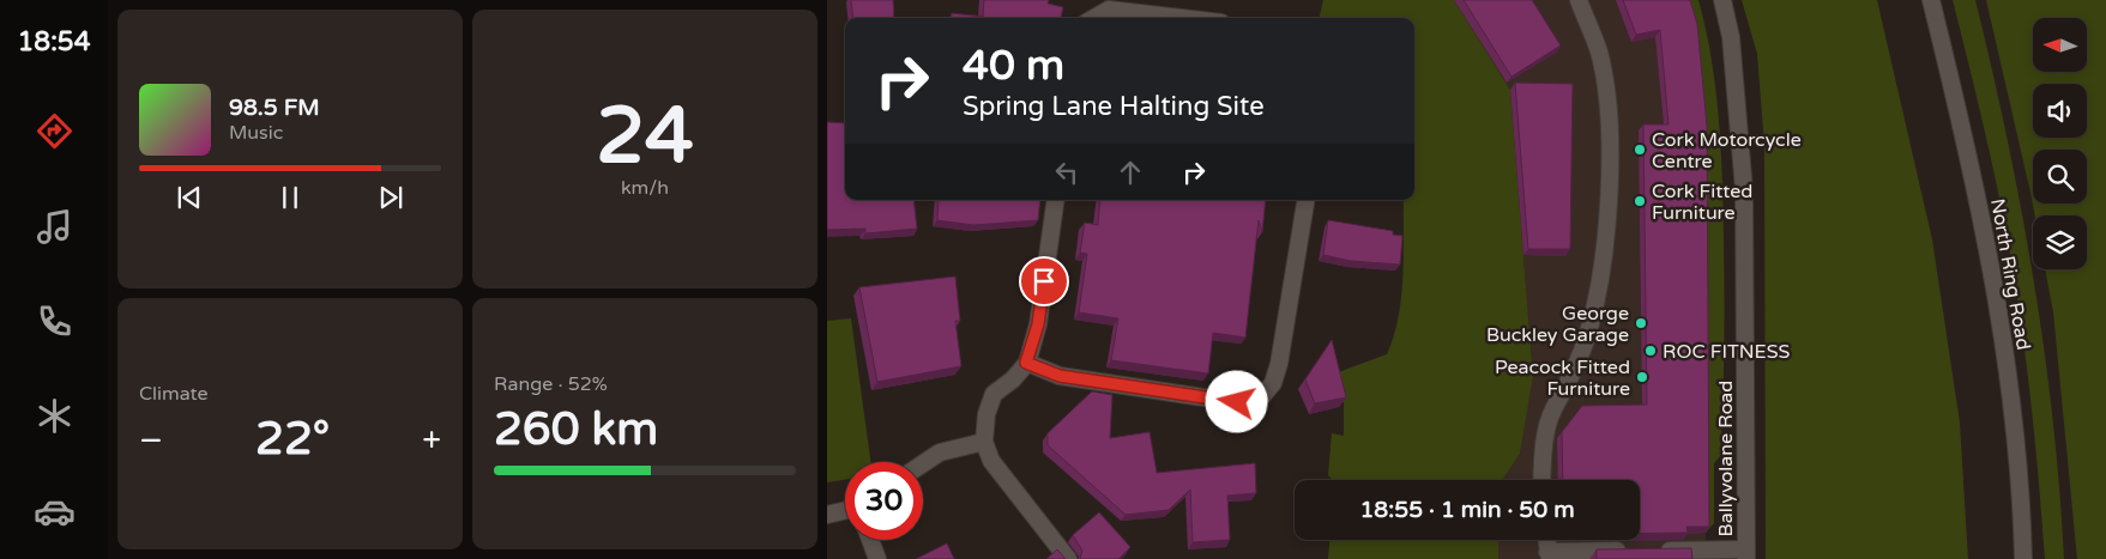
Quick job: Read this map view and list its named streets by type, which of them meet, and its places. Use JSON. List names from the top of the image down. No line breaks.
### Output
{"streets":{"street":["North Ring Road","Ballyvolane Road"]},"places":["Cork Motorcycle Centre","Cork Fitted Furniture","George Buckley Garage","ROC FITNESS","Peacock Fitted Furniture"],"north":"left","page":{"tabs":"18:54","tile":[["24","km/h"],"Climate",["Range · 52%","260 km"]],"turn":["40 m","Spring Lane Halting Site"],"song":["98.5 FM","Music"],"heat":["−","22°","+"],"limit":"30","trip":"18:55 · 1 min · 50 m"}}
